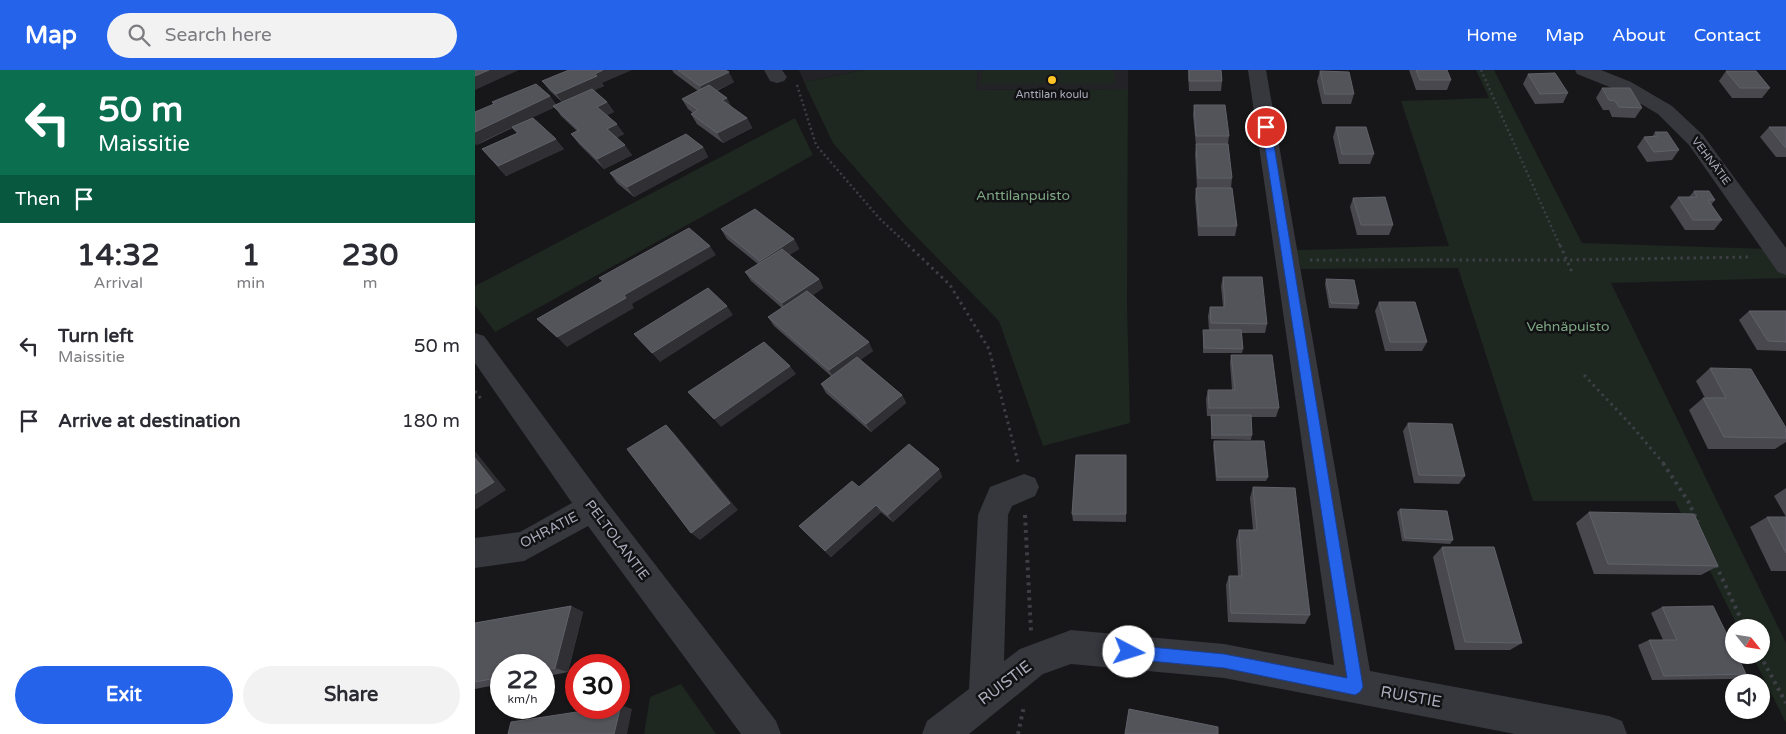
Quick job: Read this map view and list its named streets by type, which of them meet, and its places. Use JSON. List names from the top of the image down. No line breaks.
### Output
{"streets":{"street":["VEHNÄTIE","OHRATIE","PELTOLANTIE","RUISTIE"]},"crossings":[["OHRATIE","PELTOLANTIE"]],"parks":["Anttilanpuisto","Vehnäpuisto"],"places":["Anttilan koulu"],"north":"bottom right","page":{"header":"Map","search":"Search here","nav":["Home","Map","About","Contact"],"turn":["50 m","Maissitie"],"then":"Then","eta":["14:32","Arrival","1","min","230","m"],"list":[{"name":"Turn left","note":"Maissitie","value":"50 m"},{"name":"Arrive at destination","value":"180 m"}],"speed":"22 km/h","limit":"30","buttons":["Exit","Share"]}}
